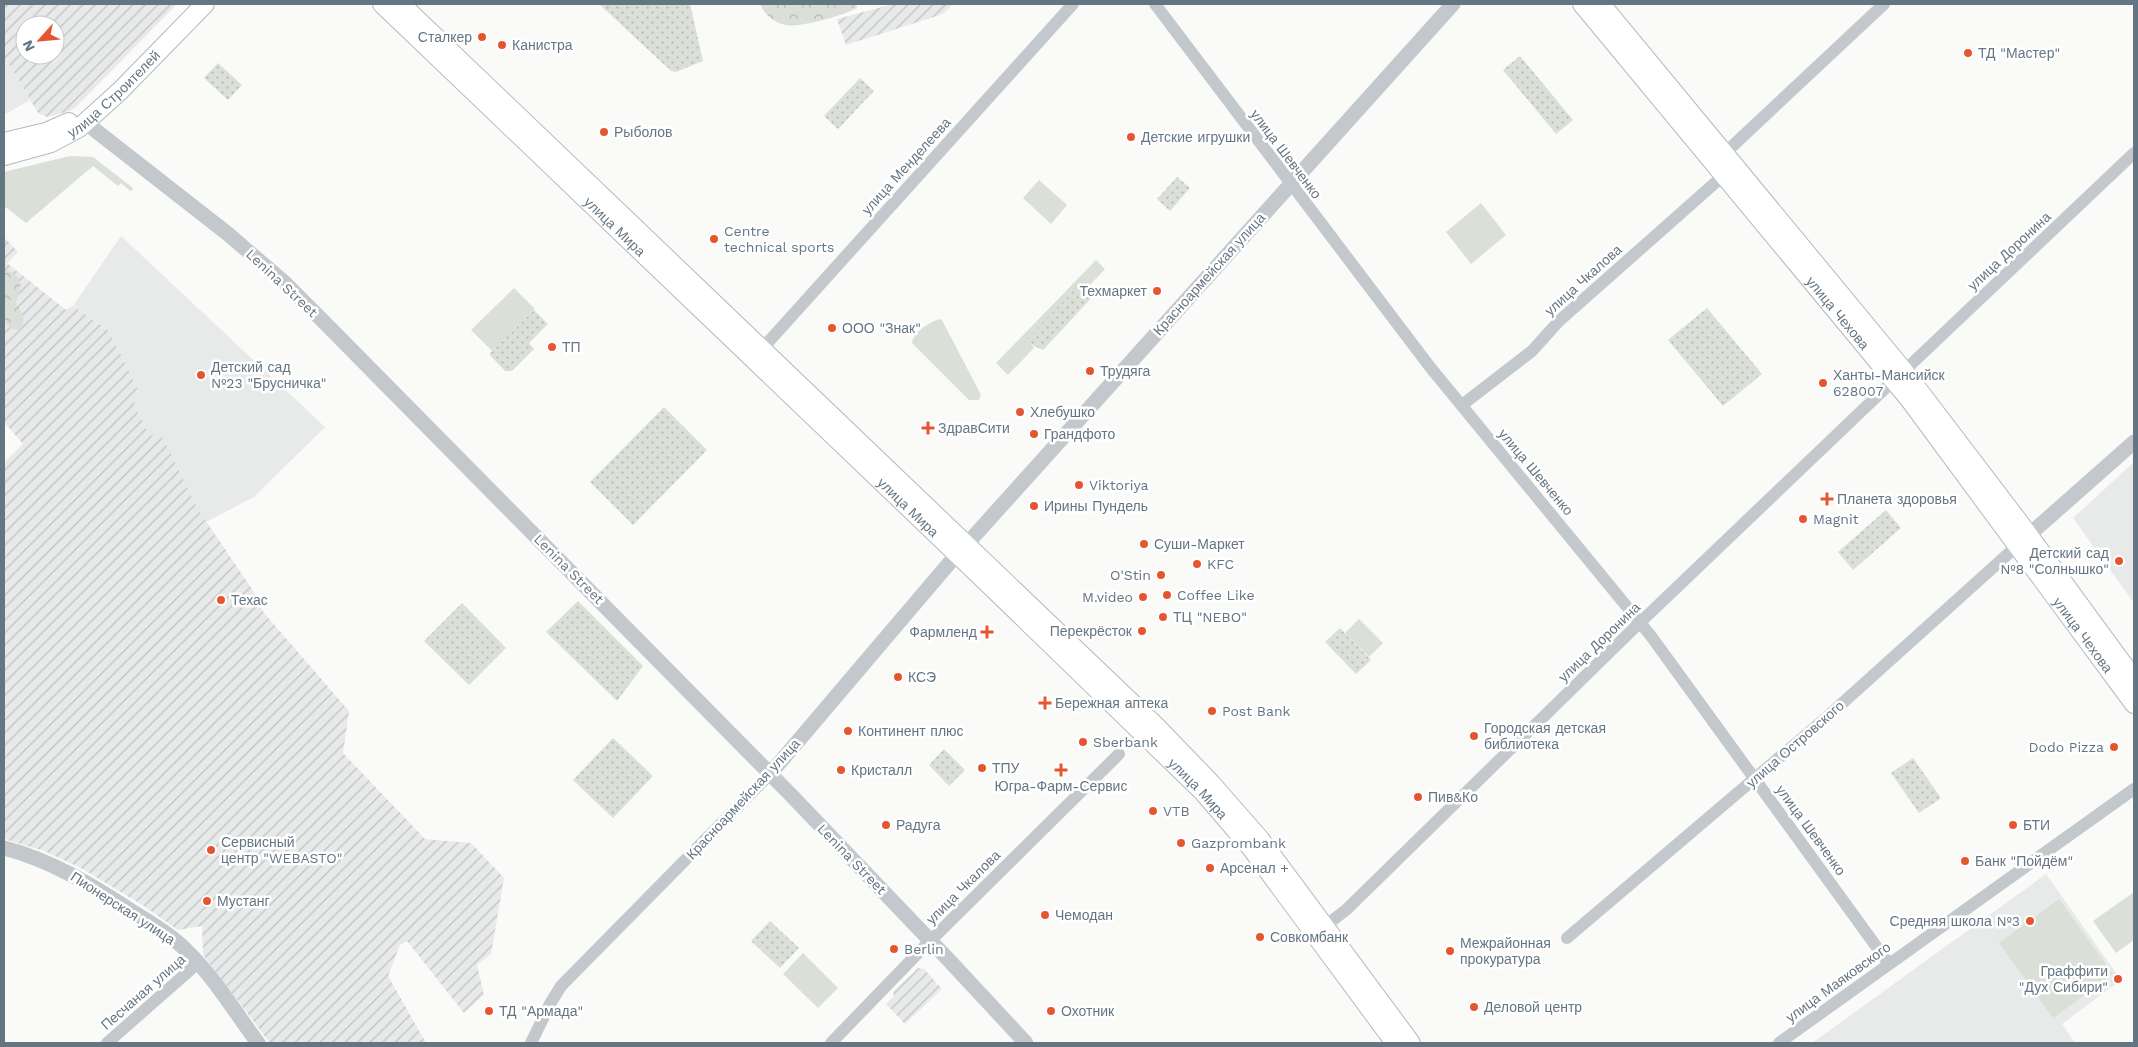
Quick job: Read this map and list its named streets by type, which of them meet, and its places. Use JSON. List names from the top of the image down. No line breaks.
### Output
{"streets":{"main road":["улица Строителей","улица Мира","улица Чехова"],"street":["улица Шевченко","улица Менделеева","улица Доронина","Красноармейская улица","улица Чкалова","Lenina Street","улица Островского","Пионерская улица","улица Маяковского","Песчаная улица"]},"crossings":[["улица Строителей","Lenina Street"],["улица Шевченко","улица Доронина"],["улица Шевченко","Красноармейская улица"],["улица Шевченко","улица Чкалова"],["улица Шевченко","улица Островского"],["улица Шевченко","улица Маяковского"],["улица Менделеева","улица Мира"],["улица Мира","улица Доронина"],["улица Мира","Красноармейская улица"],["улица Доронина","улица Чехова"],["Красноармейская улица","Lenina Street"],["улица Чкалова","Lenina Street"],["улица Чкалова","улица Чехова"],["улица Чехова","улица Островского"],["Пионерская улица","Песчаная улица"]],"places":{"other":["Сталкер","Канистра","ТД \"Мастер\"","Рыболов","Детские игрушки","Centre technical sports","Техмаркет","ООО \"Знак\"","ТП","Трудяга","Детский сад №23 \"Брусничка\"","Ханты-Мансийск 628007","Хлебушко","Грандфото","Viktoriya","Ирины Пундель","Magnit","Суши-Маркет","Детский сад №8 \"Солнышко\"","KFC","O'Stin","Coffee Like","M.video","Техас","ТЦ \"NEBO\"","Перекрёсток","КСЭ","Post Bank","Континент плюс","Городская детская библиотека","Sberbank","Dodo Pizza","ТПУ","Кристалл","Пив&Ко","VTB","Радуга","БТИ","Gazprombank","Сервисный центр \"WEBASTO\"","Банк \"Пойдём\"","Арсенал +","Мустанг","Чемодан","Средняя школа №3","Совкомбанк","Berlin","Межрайонная прокуратура","Граффити \"Дух Сибири\"","Деловой центр","ТД \"Армада\"","Охотник"],"health":["ЗдравСити","Планета здоровья","Фармленд","Бережная аптека","Югра-Фарм-Сервис"]},"north":"bottom left"}
